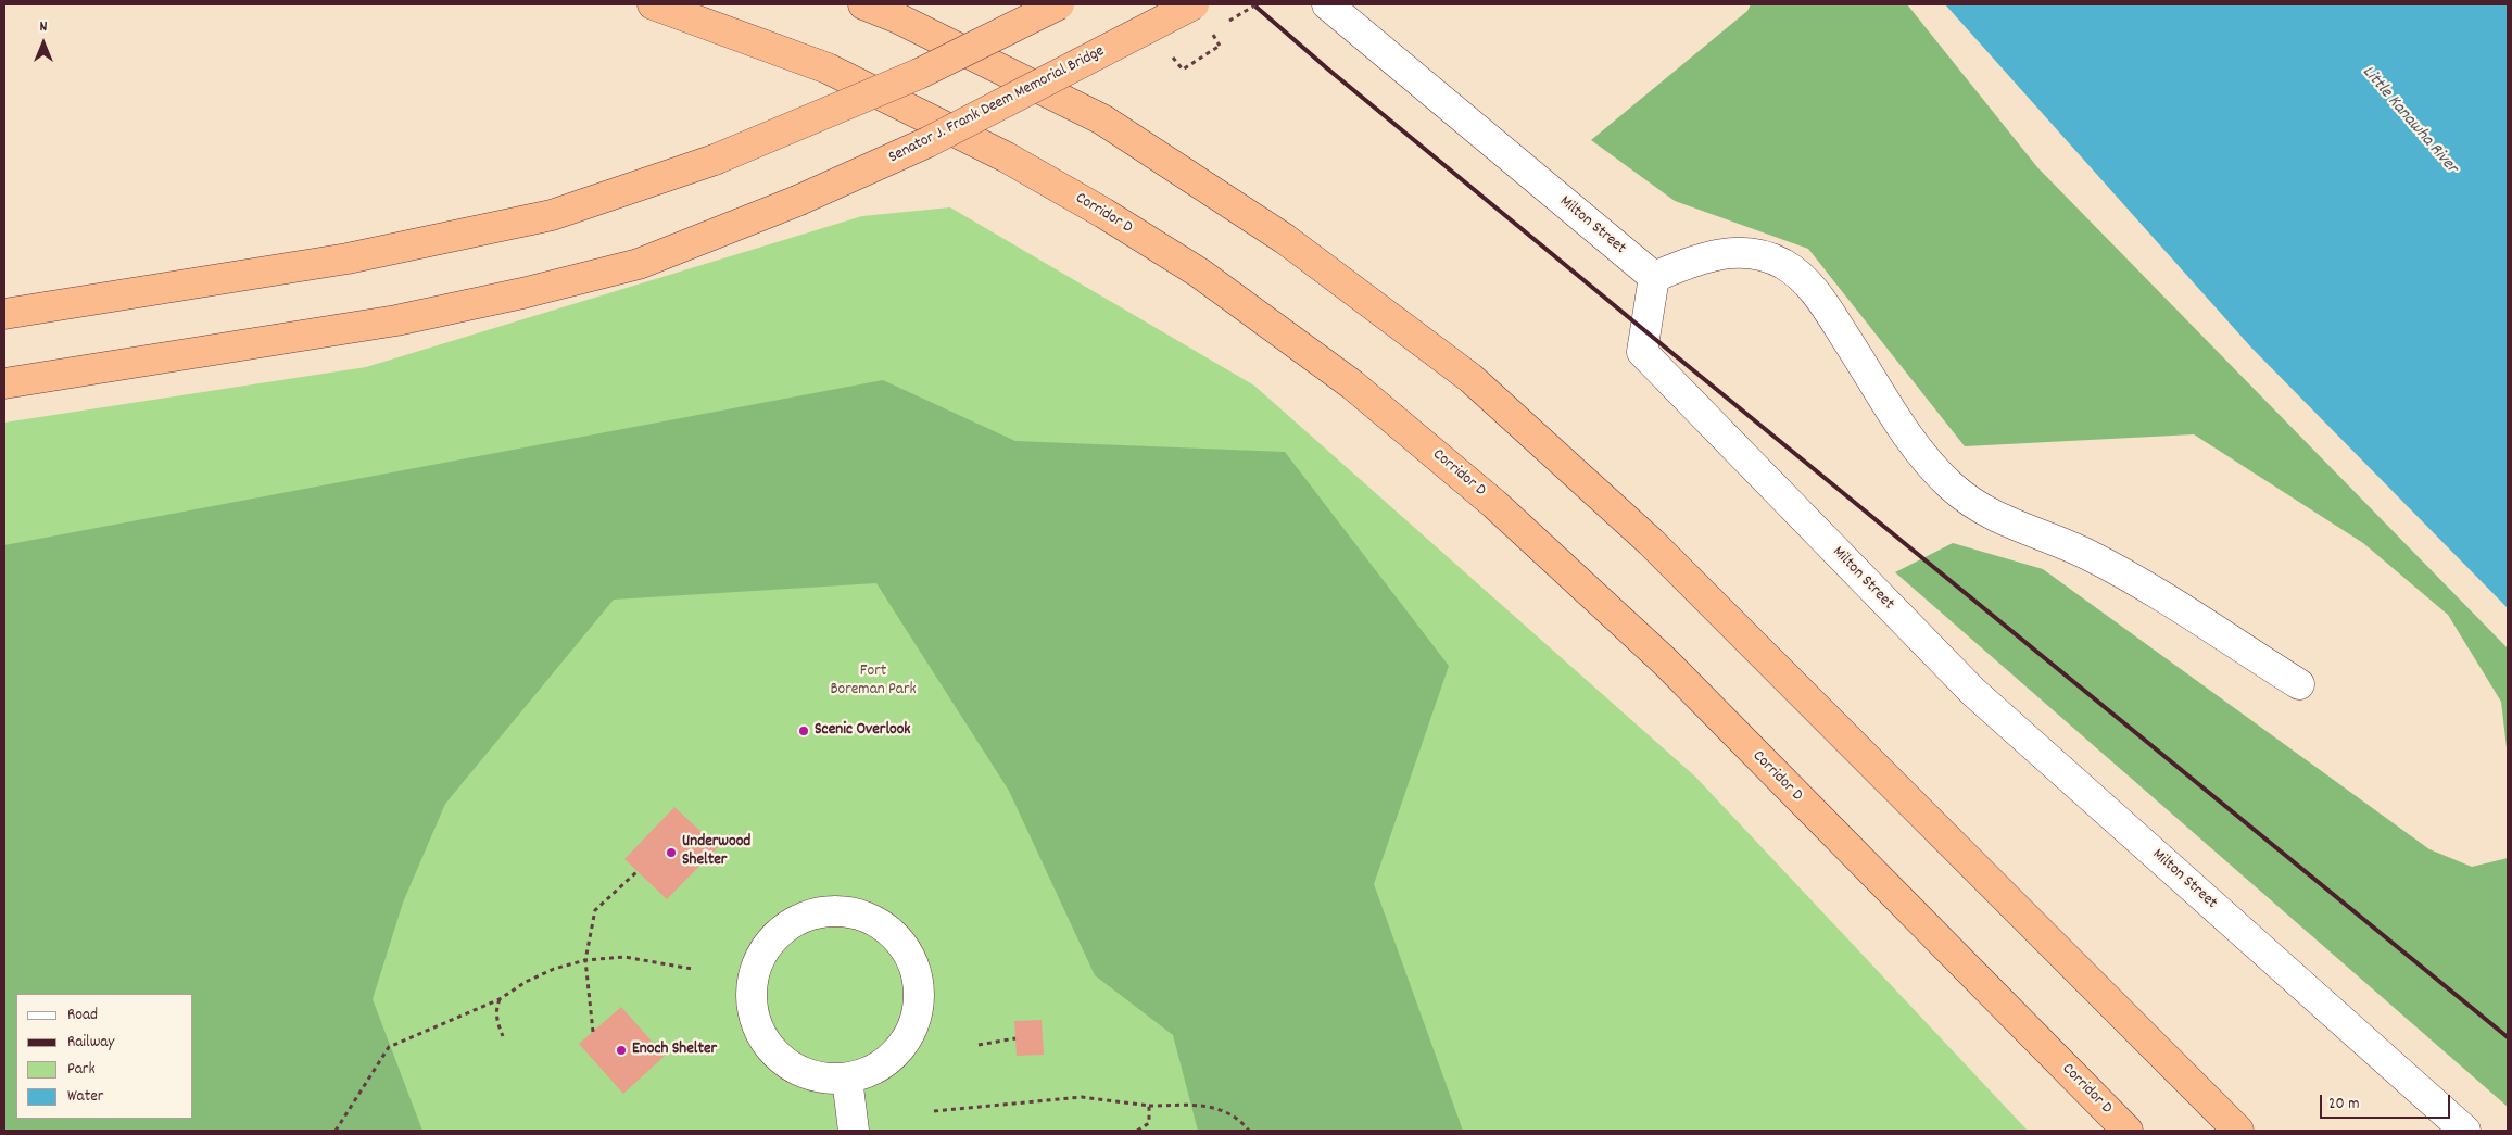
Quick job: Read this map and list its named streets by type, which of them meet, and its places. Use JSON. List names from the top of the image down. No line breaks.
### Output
{"streets":{"highway":["Senator J. Frank Deem Memorial Bridge","Corridor D"],"street":["Milton Street"]},"water":["Little Kanawha River"],"parks":["Fort Boreman Park"],"places":["Scenic Overlook","Underwood Shelter","Enoch Shelter"],"legend":["Road","Railway","Park","Water"],"scale_bar":"20 m","north":"top"}
